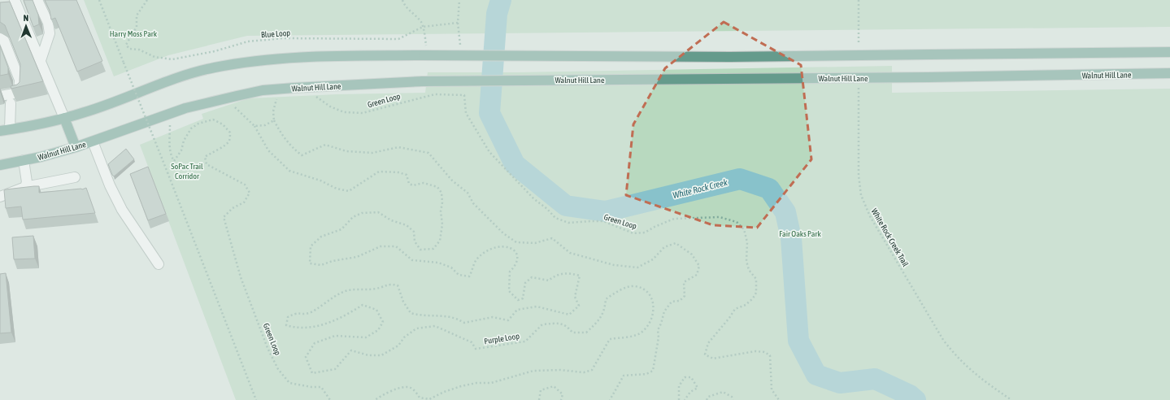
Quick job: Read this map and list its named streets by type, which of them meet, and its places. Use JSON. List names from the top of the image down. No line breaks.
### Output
{"streets":{"main road":["Walnut Hill Lane"],"path":["Blue Loop","Green Loop","White Rock Creek Trail","Purple Loop"]},"water":["White Rock Creek"],"parks":["Harry Moss Park","SoPac Trail Corridor","Fair Oaks Park"],"north":"top"}
